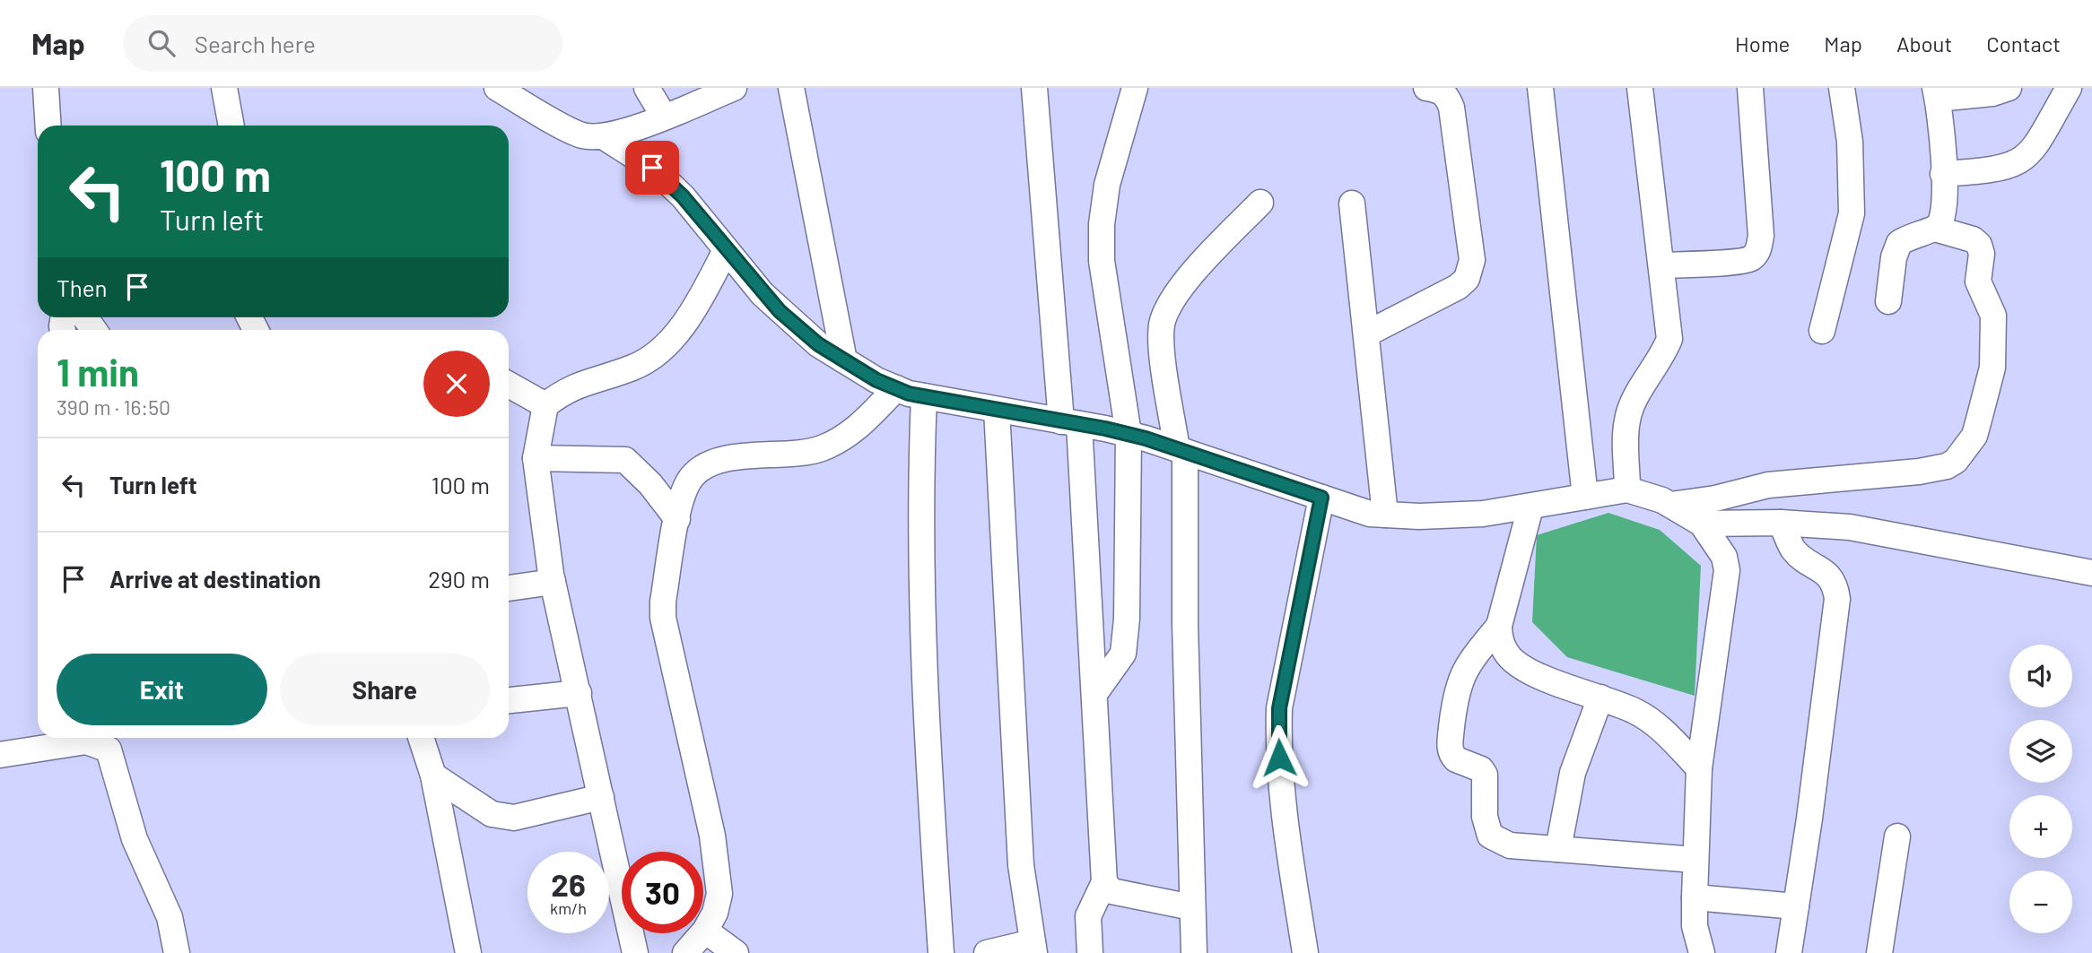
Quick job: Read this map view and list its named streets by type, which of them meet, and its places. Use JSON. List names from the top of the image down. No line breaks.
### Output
{"page":{"header":"Map","search":"Search here","nav":["Home","Map","About","Contact"],"turn":["100 m","Turn left"],"then":"Then","heading":["1 min","390 m · 16:50"],"list":[{"name":"Turn left","value":"100 m"},{"name":"Arrive at destination","value":"290 m"}],"buttons":["Exit","Share"],"map_buttons":["+","−"],"speed":"26 km/h","limit":"30"}}
